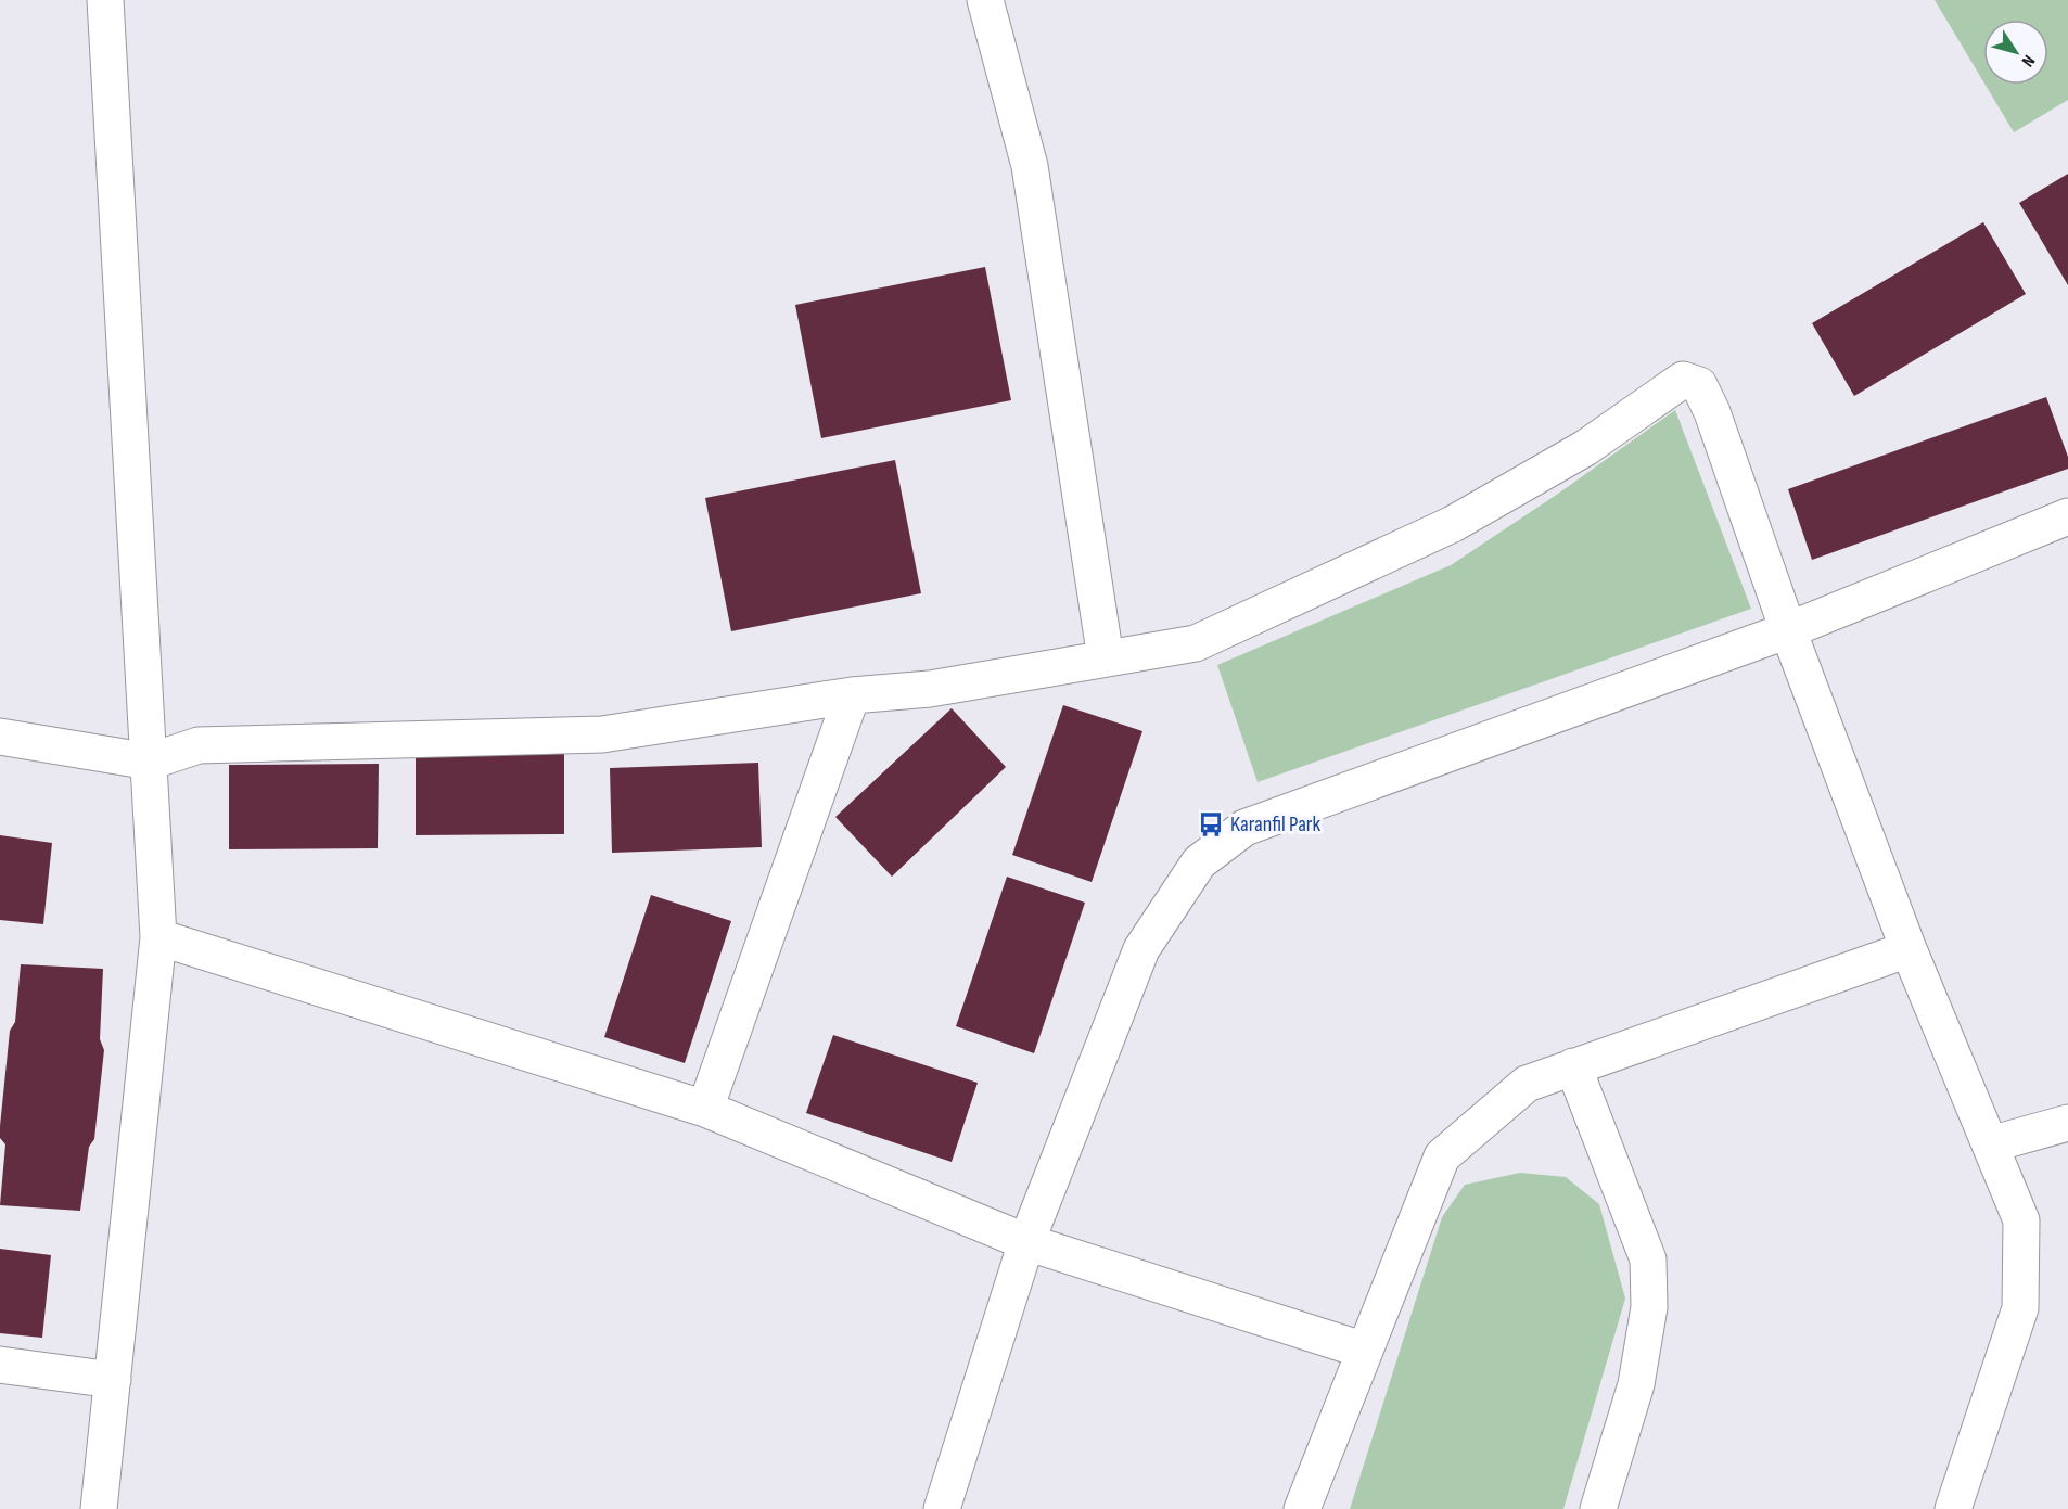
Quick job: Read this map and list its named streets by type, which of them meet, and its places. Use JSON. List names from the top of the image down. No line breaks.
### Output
{"places":{"bus stop":["Karanfil Park"]},"north":"bottom right"}
